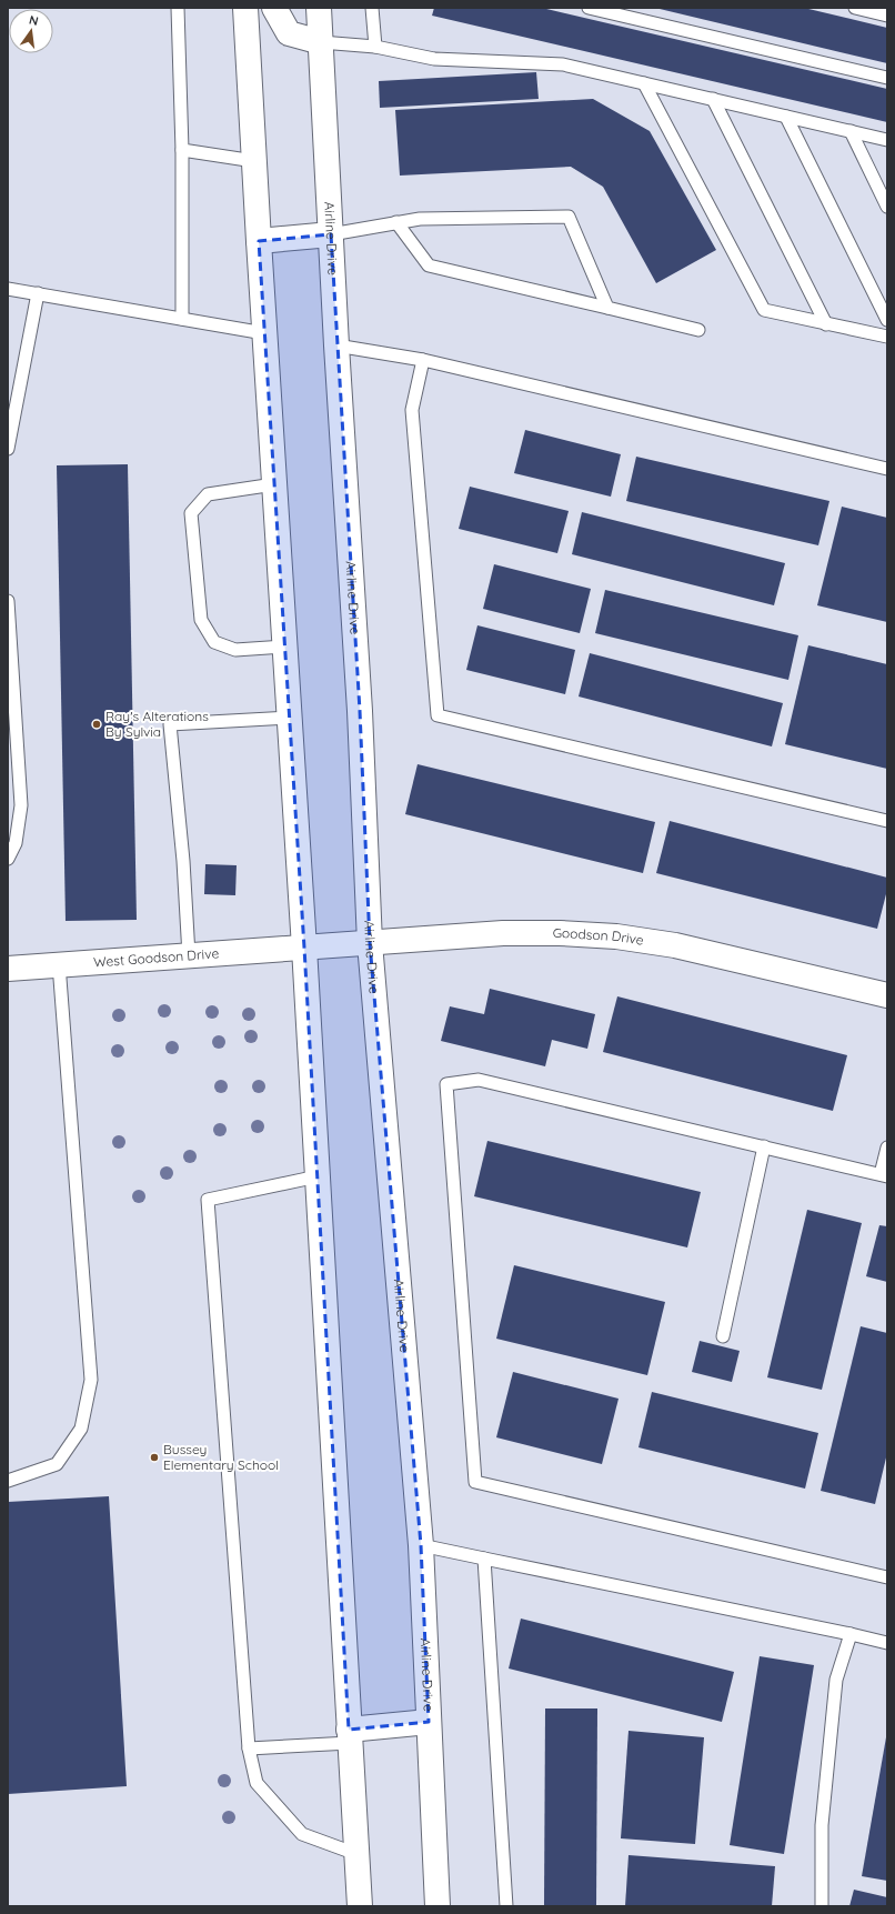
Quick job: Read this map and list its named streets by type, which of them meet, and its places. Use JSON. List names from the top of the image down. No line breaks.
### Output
{"streets":{"main road":["Airline Drive","Goodson Drive","West Goodson Drive"]},"crossings":[["Airline Drive","Goodson Drive"],["Goodson Drive","West Goodson Drive"]],"places":["Ray's Alterations By Sylvia","Bussey Elementary School"],"north":"top"}
